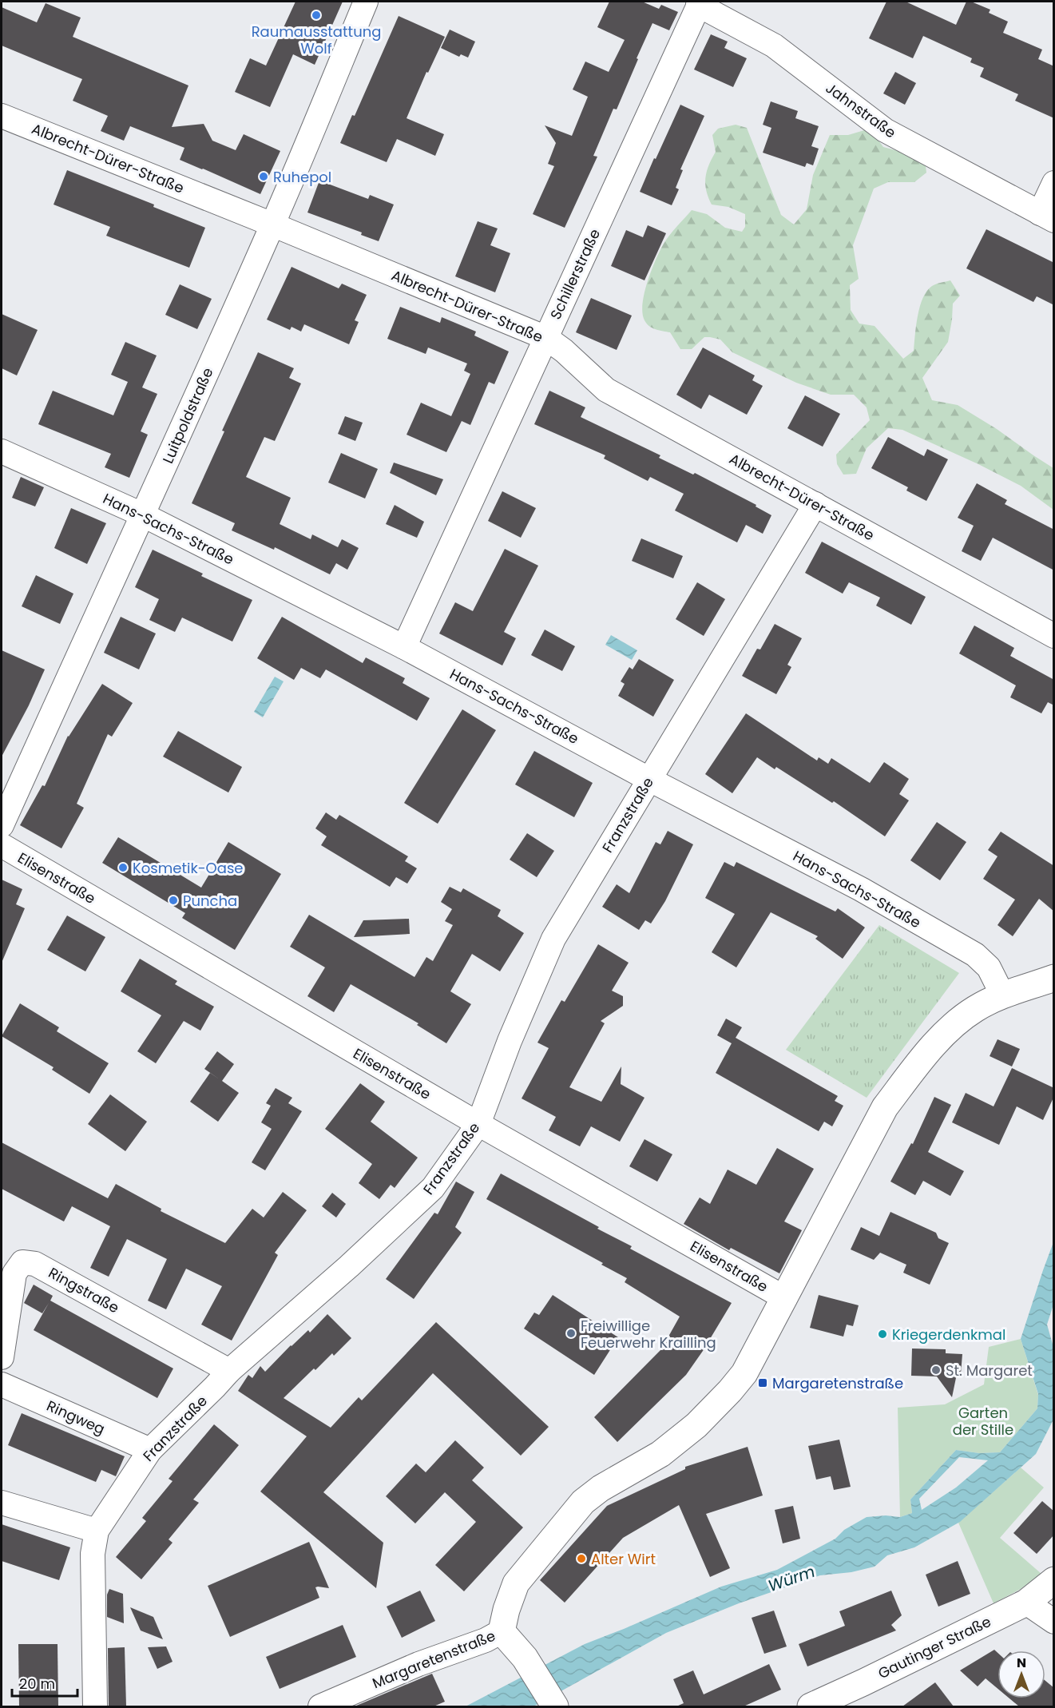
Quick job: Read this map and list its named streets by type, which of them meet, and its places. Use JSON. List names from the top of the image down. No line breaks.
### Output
{"streets":{"street":["Jahnstraße","Albrecht-Dürer-Straße","Schillerstraße","Luitpoldstraße","Hans-Sachs-Straße","Franzstraße","Elisenstraße","Ringstraße","Ringweg","Gautinger Straße","Margaretenstraße"]},"crossings":[["Jahnstraße","Schillerstraße"],["Albrecht-Dürer-Straße","Schillerstraße"],["Albrecht-Dürer-Straße","Luitpoldstraße"],["Albrecht-Dürer-Straße","Franzstraße"],["Schillerstraße","Hans-Sachs-Straße"],["Luitpoldstraße","Hans-Sachs-Straße"],["Hans-Sachs-Straße","Franzstraße"],["Hans-Sachs-Straße","Margaretenstraße"],["Franzstraße","Elisenstraße"],["Franzstraße","Ringstraße"],["Franzstraße","Ringweg"],["Elisenstraße","Margaretenstraße"]],"water":["Würm"],"parks":["Garten der Stille"],"places":{"other":["Raumausstattung Wolf","Ruhepol","Kosmetik-Oase","Puncha","Freiwillige Feuerwehr Krailling","Kriegerdenkmal","St. Margaret","Alter Wirt"],"transit":["Margaretenstraße"]},"scale_bar":"20 m","north":"top"}
